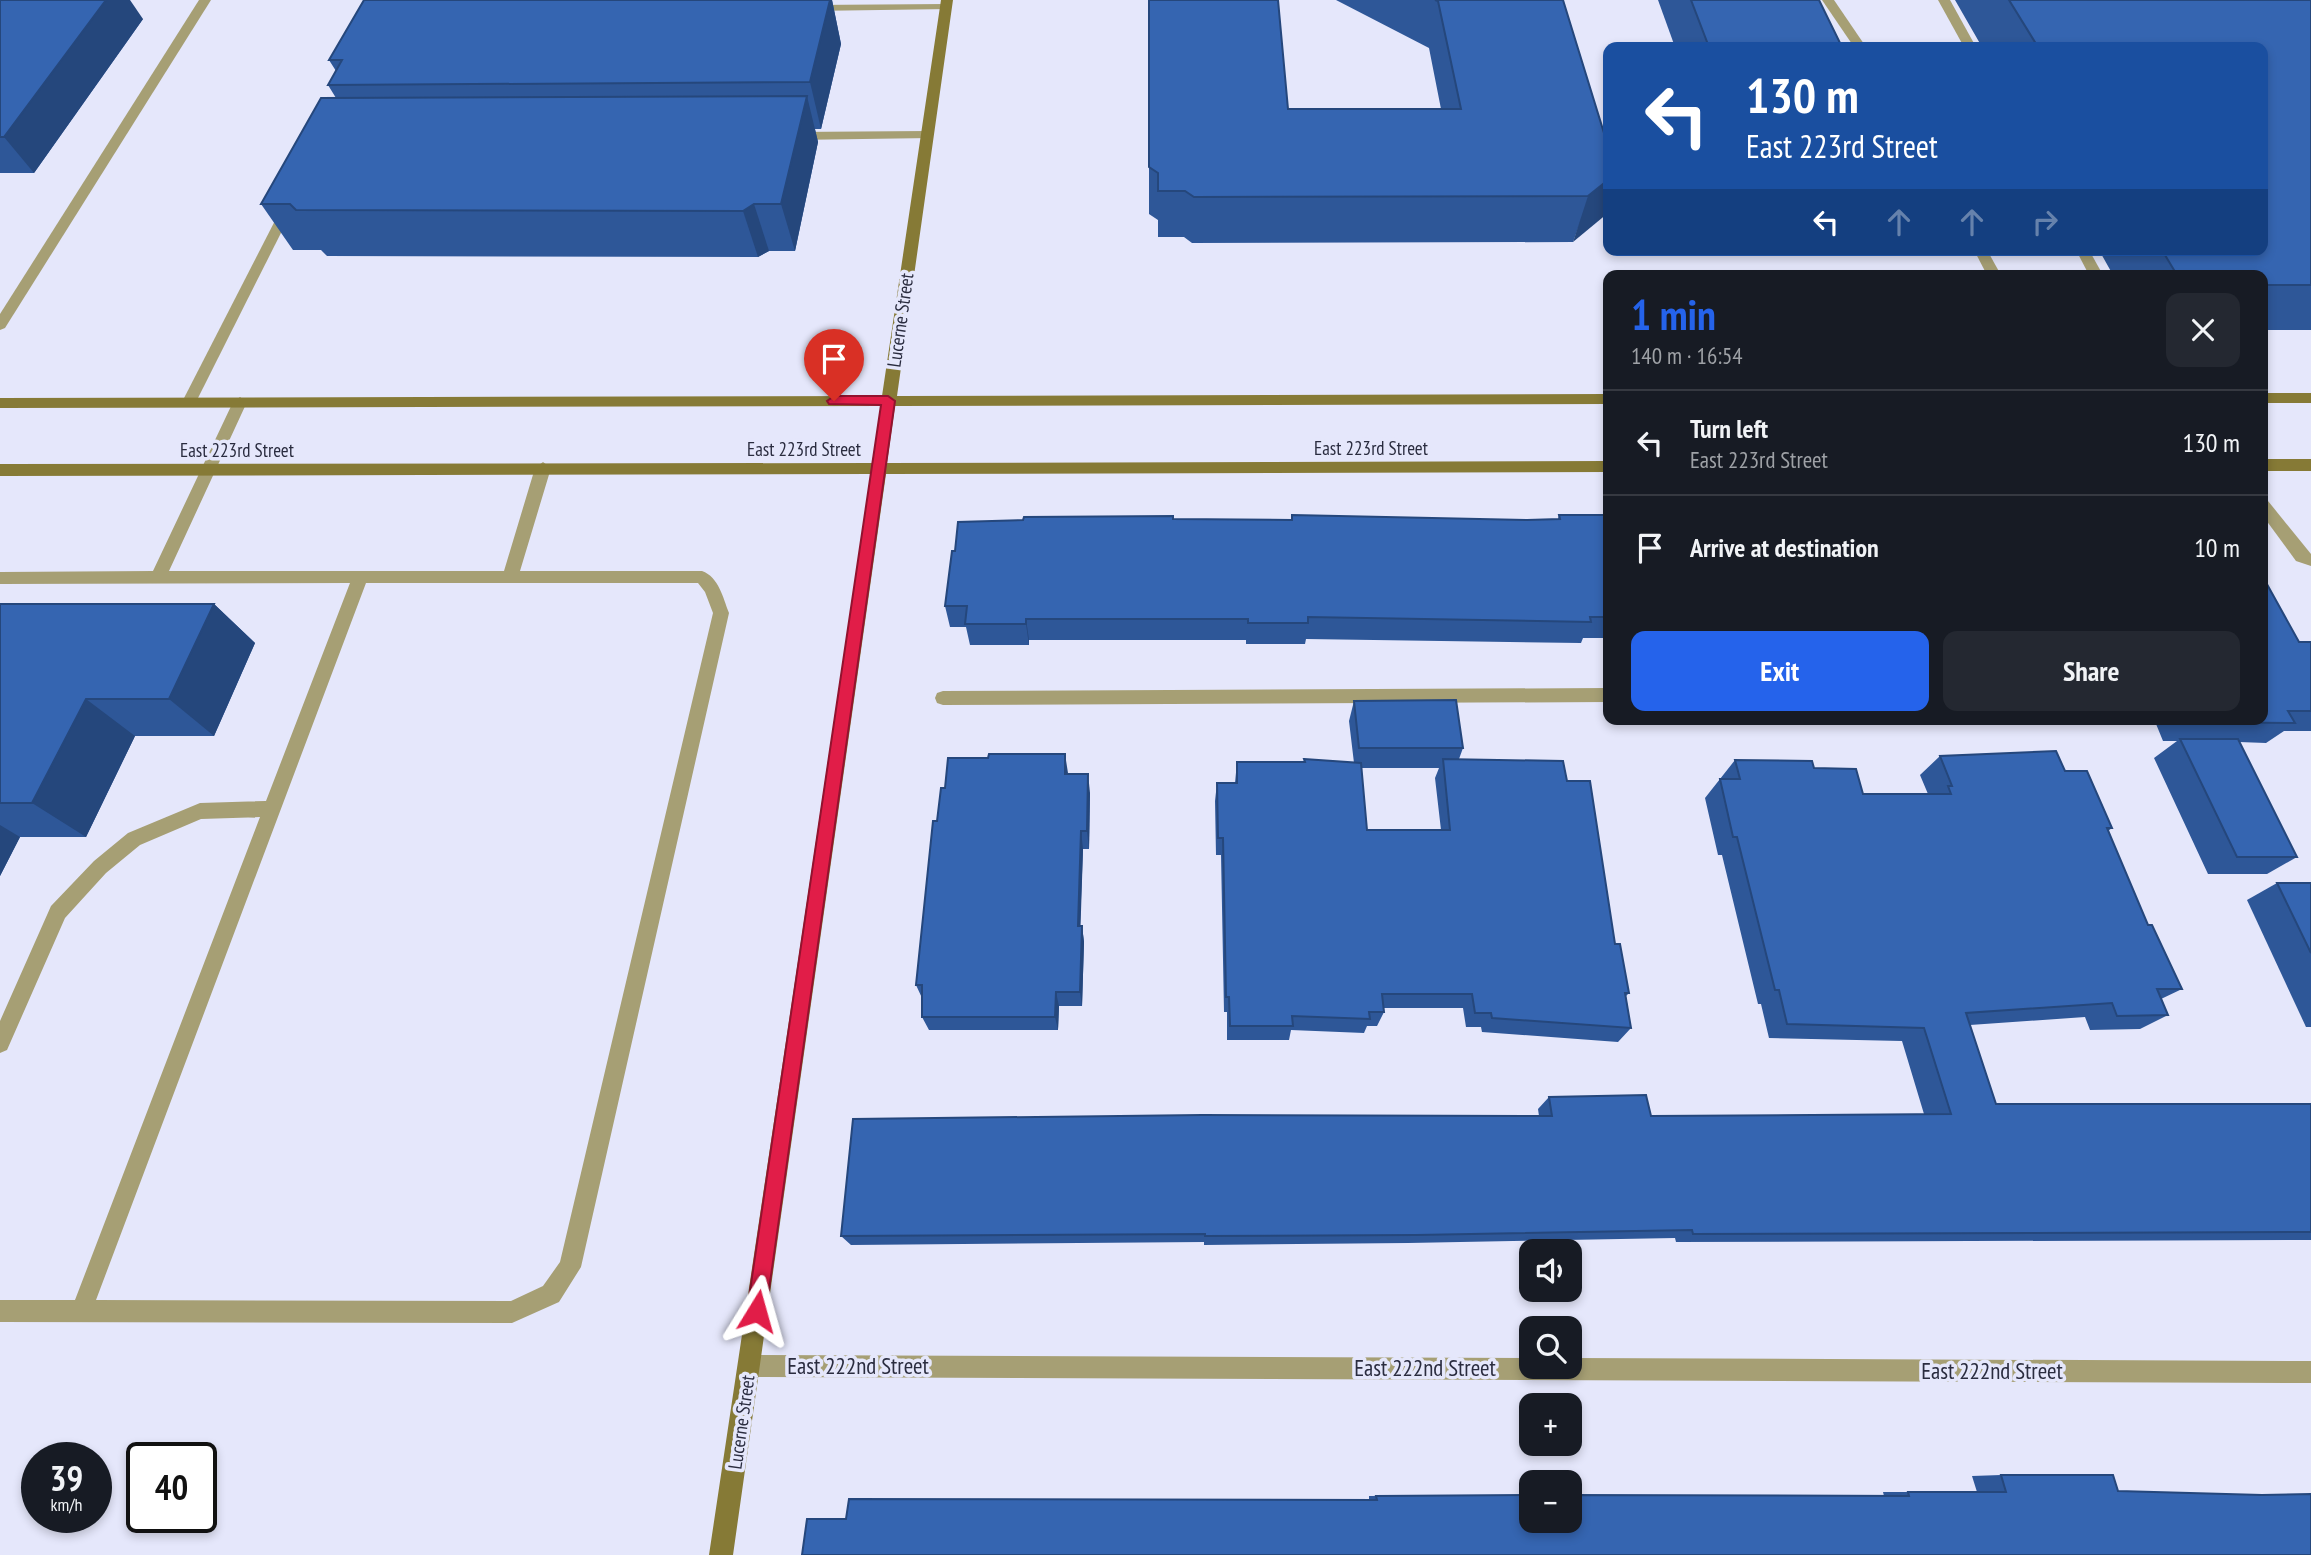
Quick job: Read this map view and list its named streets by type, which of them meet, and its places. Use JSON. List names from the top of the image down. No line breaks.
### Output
{"streets":{"main road":["Lucerne Street","East 223rd Street"],"street":["East 222nd Street"]},"crossings":[["Lucerne Street","East 223rd Street"],["Lucerne Street","East 222nd Street"]],"page":{"turn":["130 m","East 223rd Street"],"heading":["1 min","140 m · 16:54"],"list":[{"name":"Turn left","note":"East 223rd Street","value":"130 m"},{"name":"Arrive at destination","value":"10 m"}],"buttons":["Exit","Share"],"map_buttons":["+","−"],"speed":"39 km/h","limit":"40"}}
